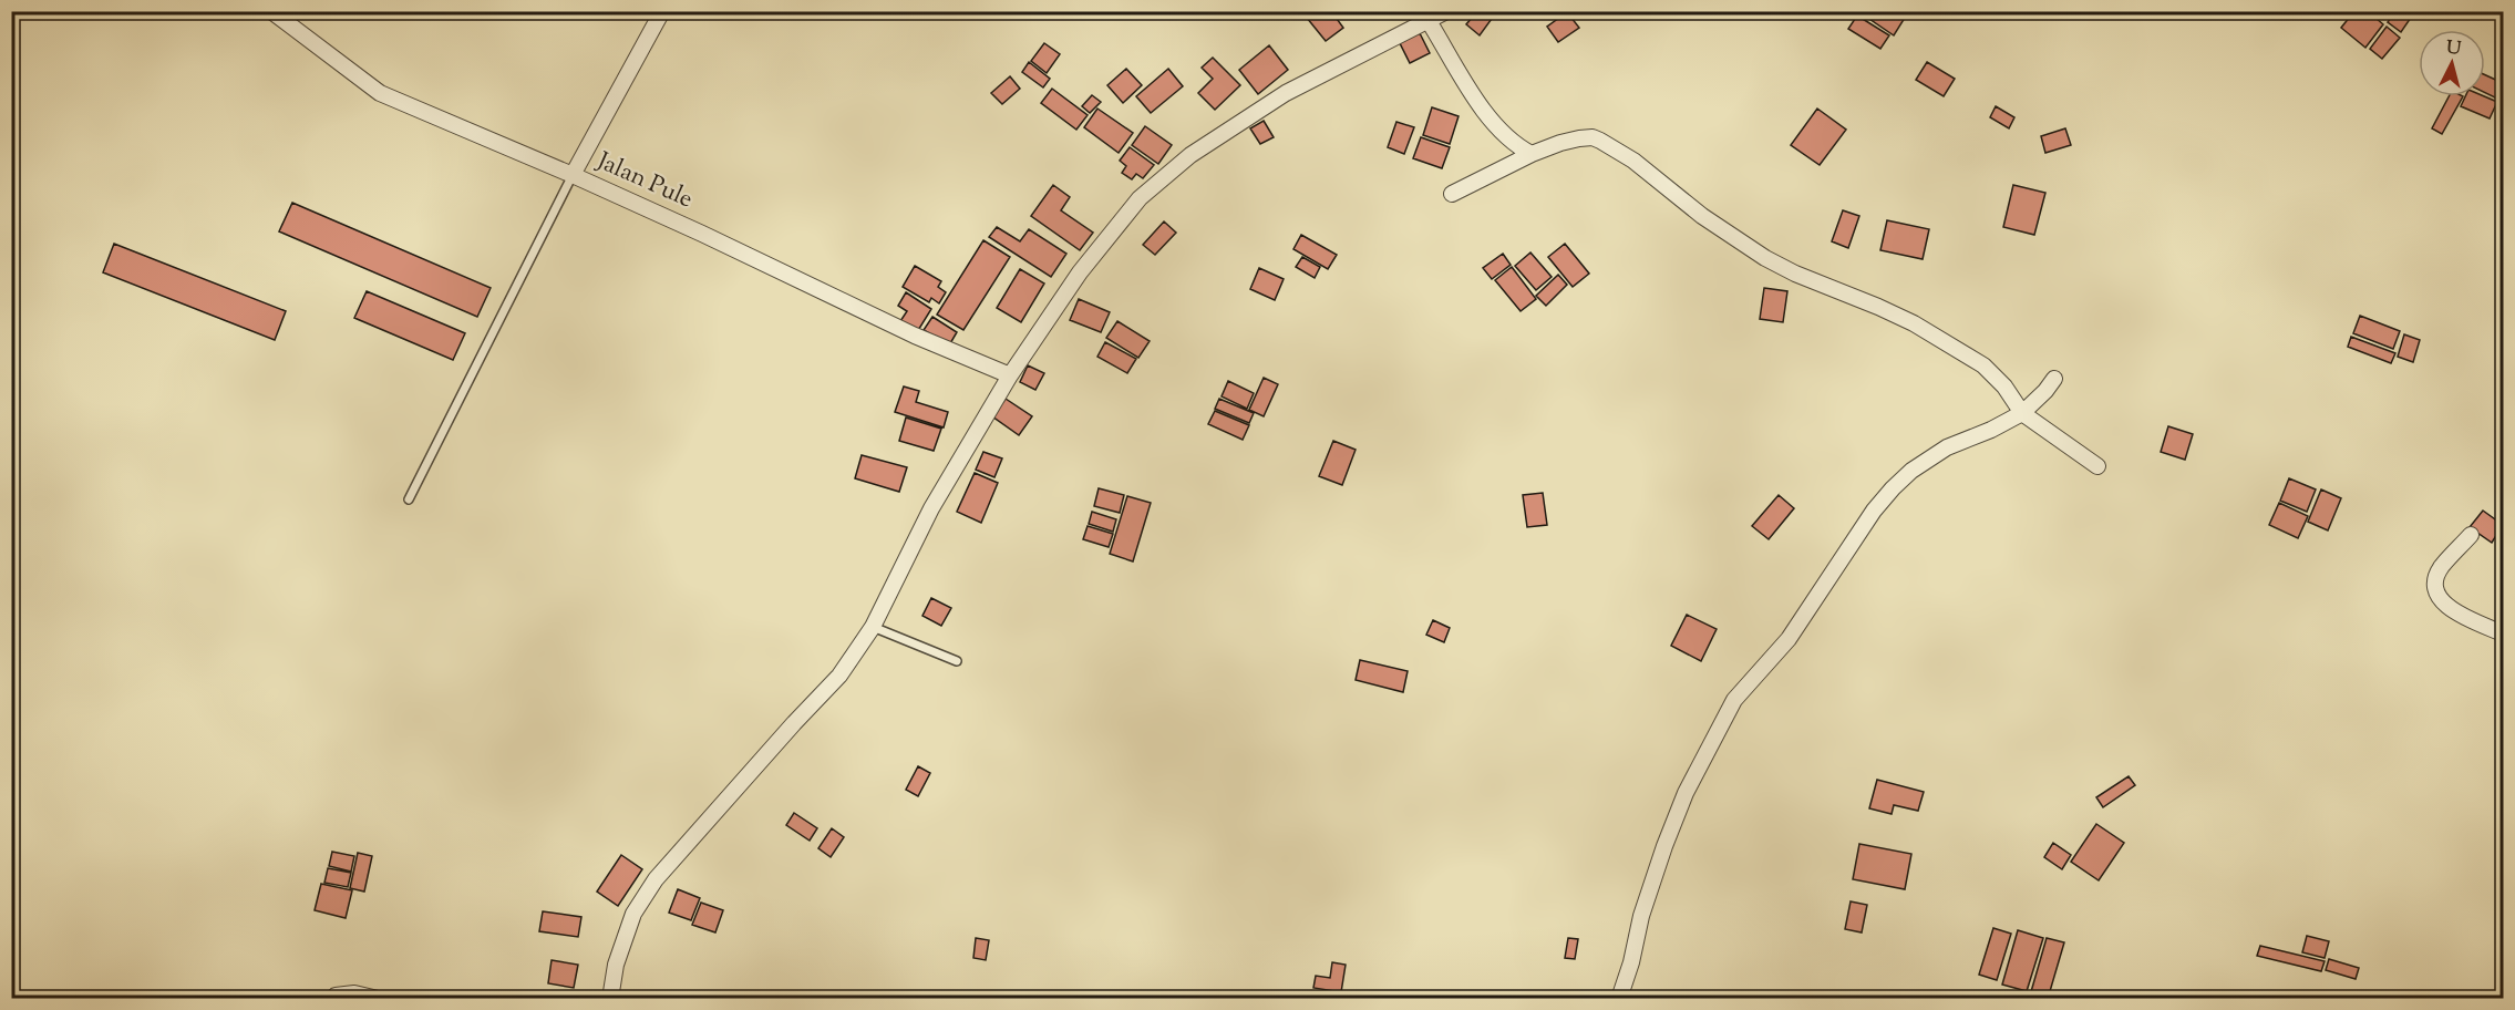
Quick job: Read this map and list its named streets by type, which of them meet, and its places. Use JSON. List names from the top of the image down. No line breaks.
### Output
{"streets":{"street":["Jalan Pule"]},"north":"top"}
